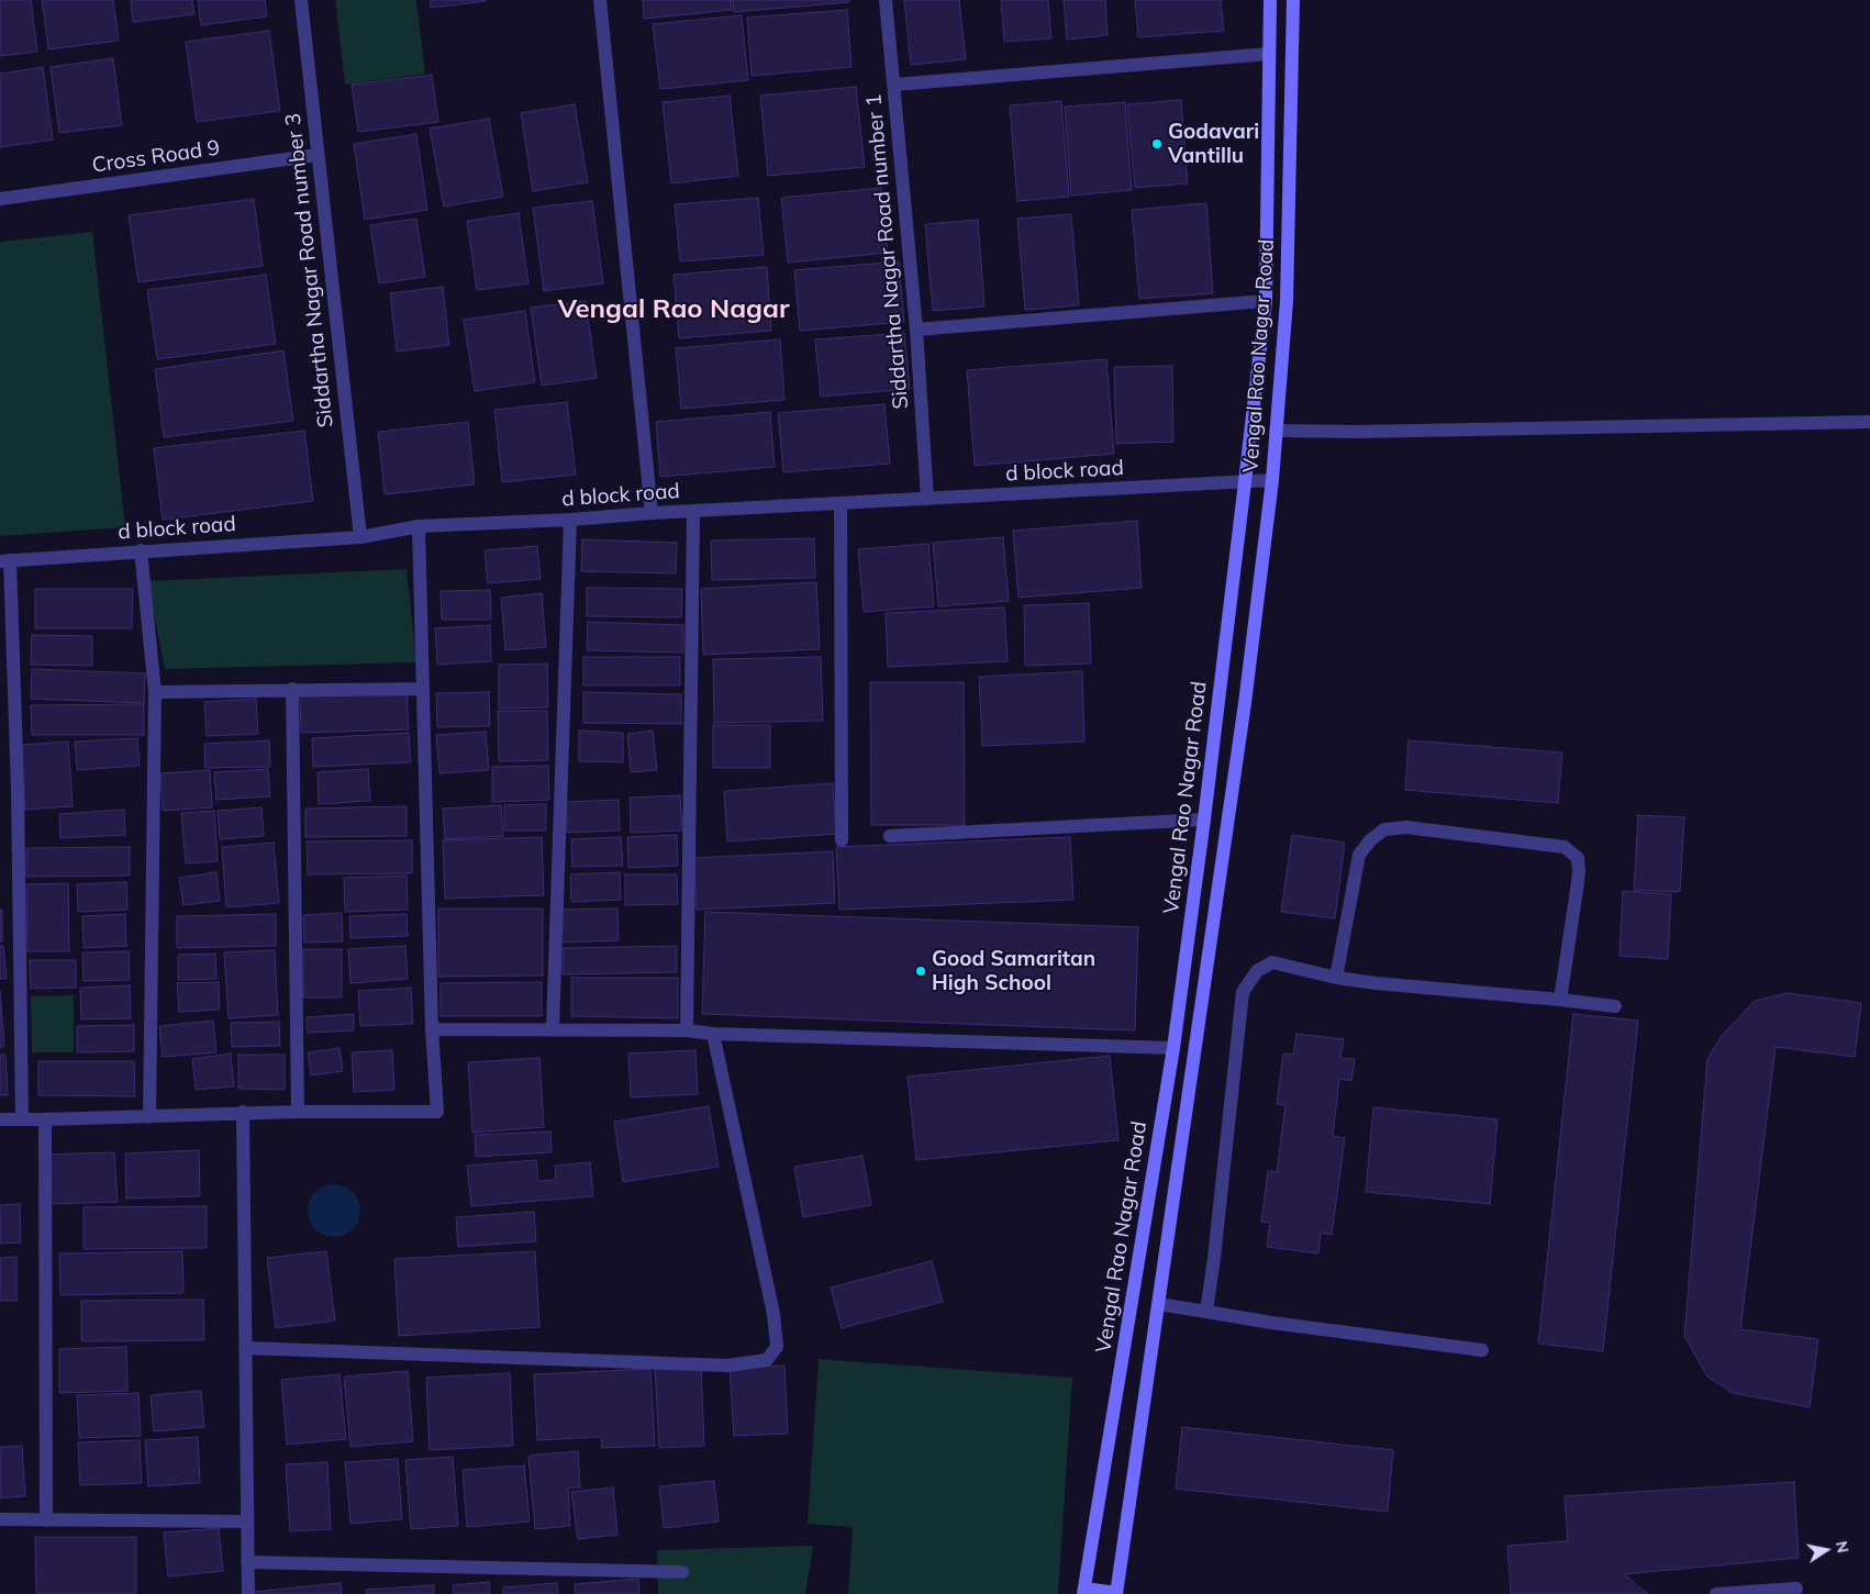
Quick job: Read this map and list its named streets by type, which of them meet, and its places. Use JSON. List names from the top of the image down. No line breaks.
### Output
{"streets":{"main road":["Vengal Rao Nagar Road"],"street":["Cross Road 9","Siddartha Nagar Road number 1","Siddartha Nagar Road number 3","d block road"]},"crossings":[["Cross Road 9","Siddartha Nagar Road number 3"],["Siddartha Nagar Road number 1","d block road"],["Siddartha Nagar Road number 3","d block road"],["Vengal Rao Nagar Road","d block road"]],"districts":["Vengal Rao Nagar"],"places":["Godavari Vantillu","Good Samaritan High School"],"north":"right"}
